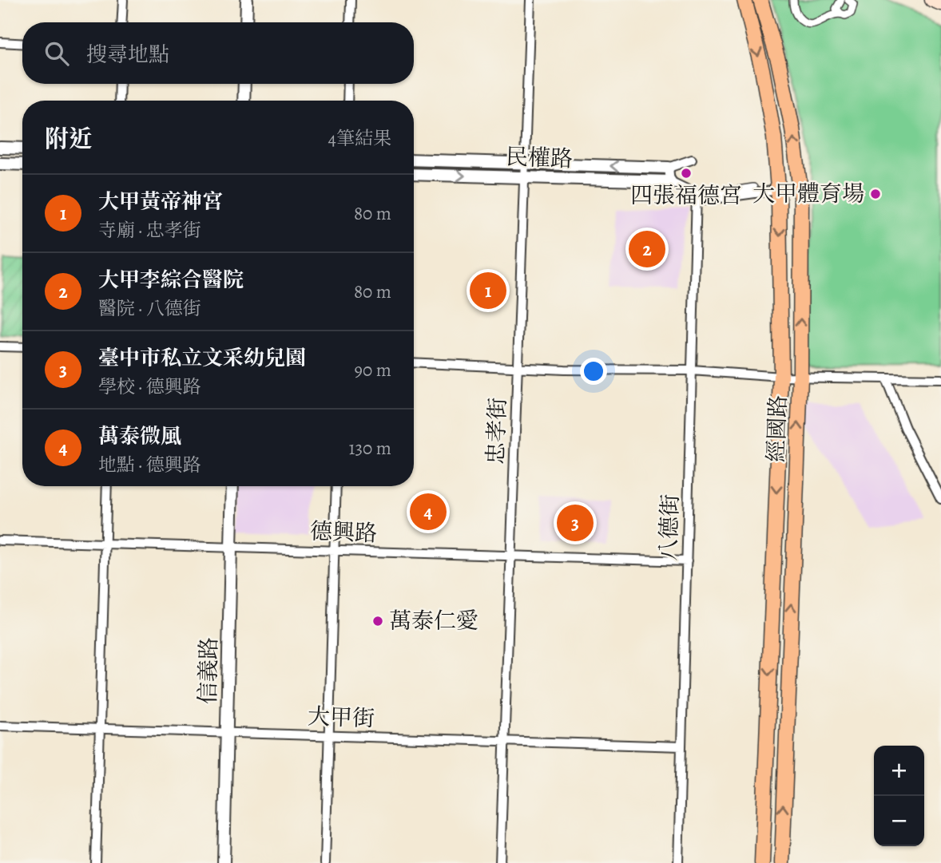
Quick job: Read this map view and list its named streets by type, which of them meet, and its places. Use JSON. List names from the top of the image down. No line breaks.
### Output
{"streets":{"main road":["經國路"],"street":["民權路","忠孝街","八德街","德興路","信義路","大甲街"]},"crossings":[["民權路","忠孝街"],["忠孝街","德興路"],["忠孝街","大甲街"],["八德街","德興路"],["八德街","大甲街"],["德興路","信義路"],["信義路","大甲街"]],"places":["四張福德宮","大甲體育場","萬泰仁愛"],"page":{"search":"搜尋地點","heading":["附近","4筆結果"],"list":[{"mark":"1","name":"大甲黃帝神宮","note":"寺廟 · 忠孝街","value":"80 m"},{"mark":"2","name":"大甲李綜合醫院","note":"醫院 · 八德街","value":"80 m"},{"mark":"3","name":"臺中市私立文采幼兒園","note":"學校 · 德興路","value":"90 m"},{"mark":"4","name":"萬泰微風","note":"地點 · 德興路","value":"130 m"}],"pins":["2","1","4","3"],"map_buttons":["+","−"]}}
